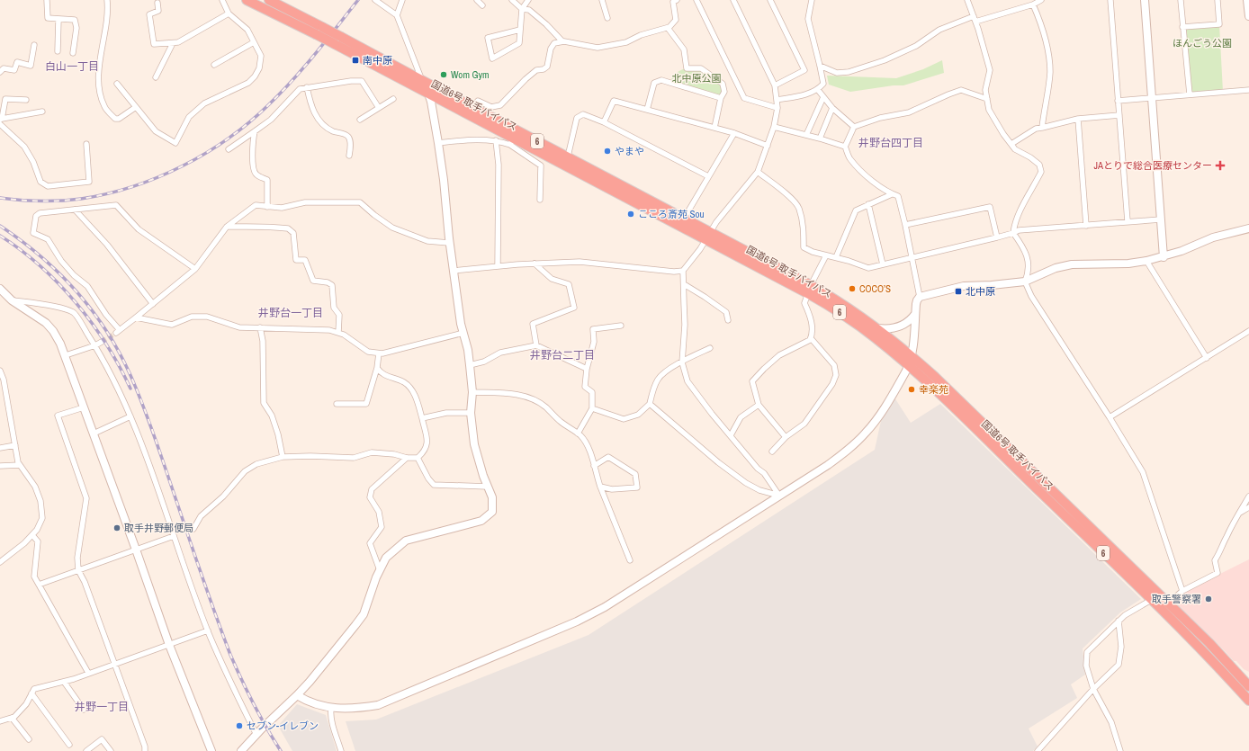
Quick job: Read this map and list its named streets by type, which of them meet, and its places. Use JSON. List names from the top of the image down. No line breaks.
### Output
{"streets":{"highway":["国道6号 取手バイパス","6"]},"districts":["白山一丁目","井野台四丁目","井野台一丁目","井野台二丁目","井野一丁目"],"parks":["ほんごう公園","北中原公園"],"places":{"transit":["南中原","北中原"],"other":["Wom Gym","やまや","こころ斎苑 Sou","COCO’S","幸楽苑","取手井野郵便局","取手警察署","セブン-イレブン"],"health":["JAとりで総合医療センター"]}}
